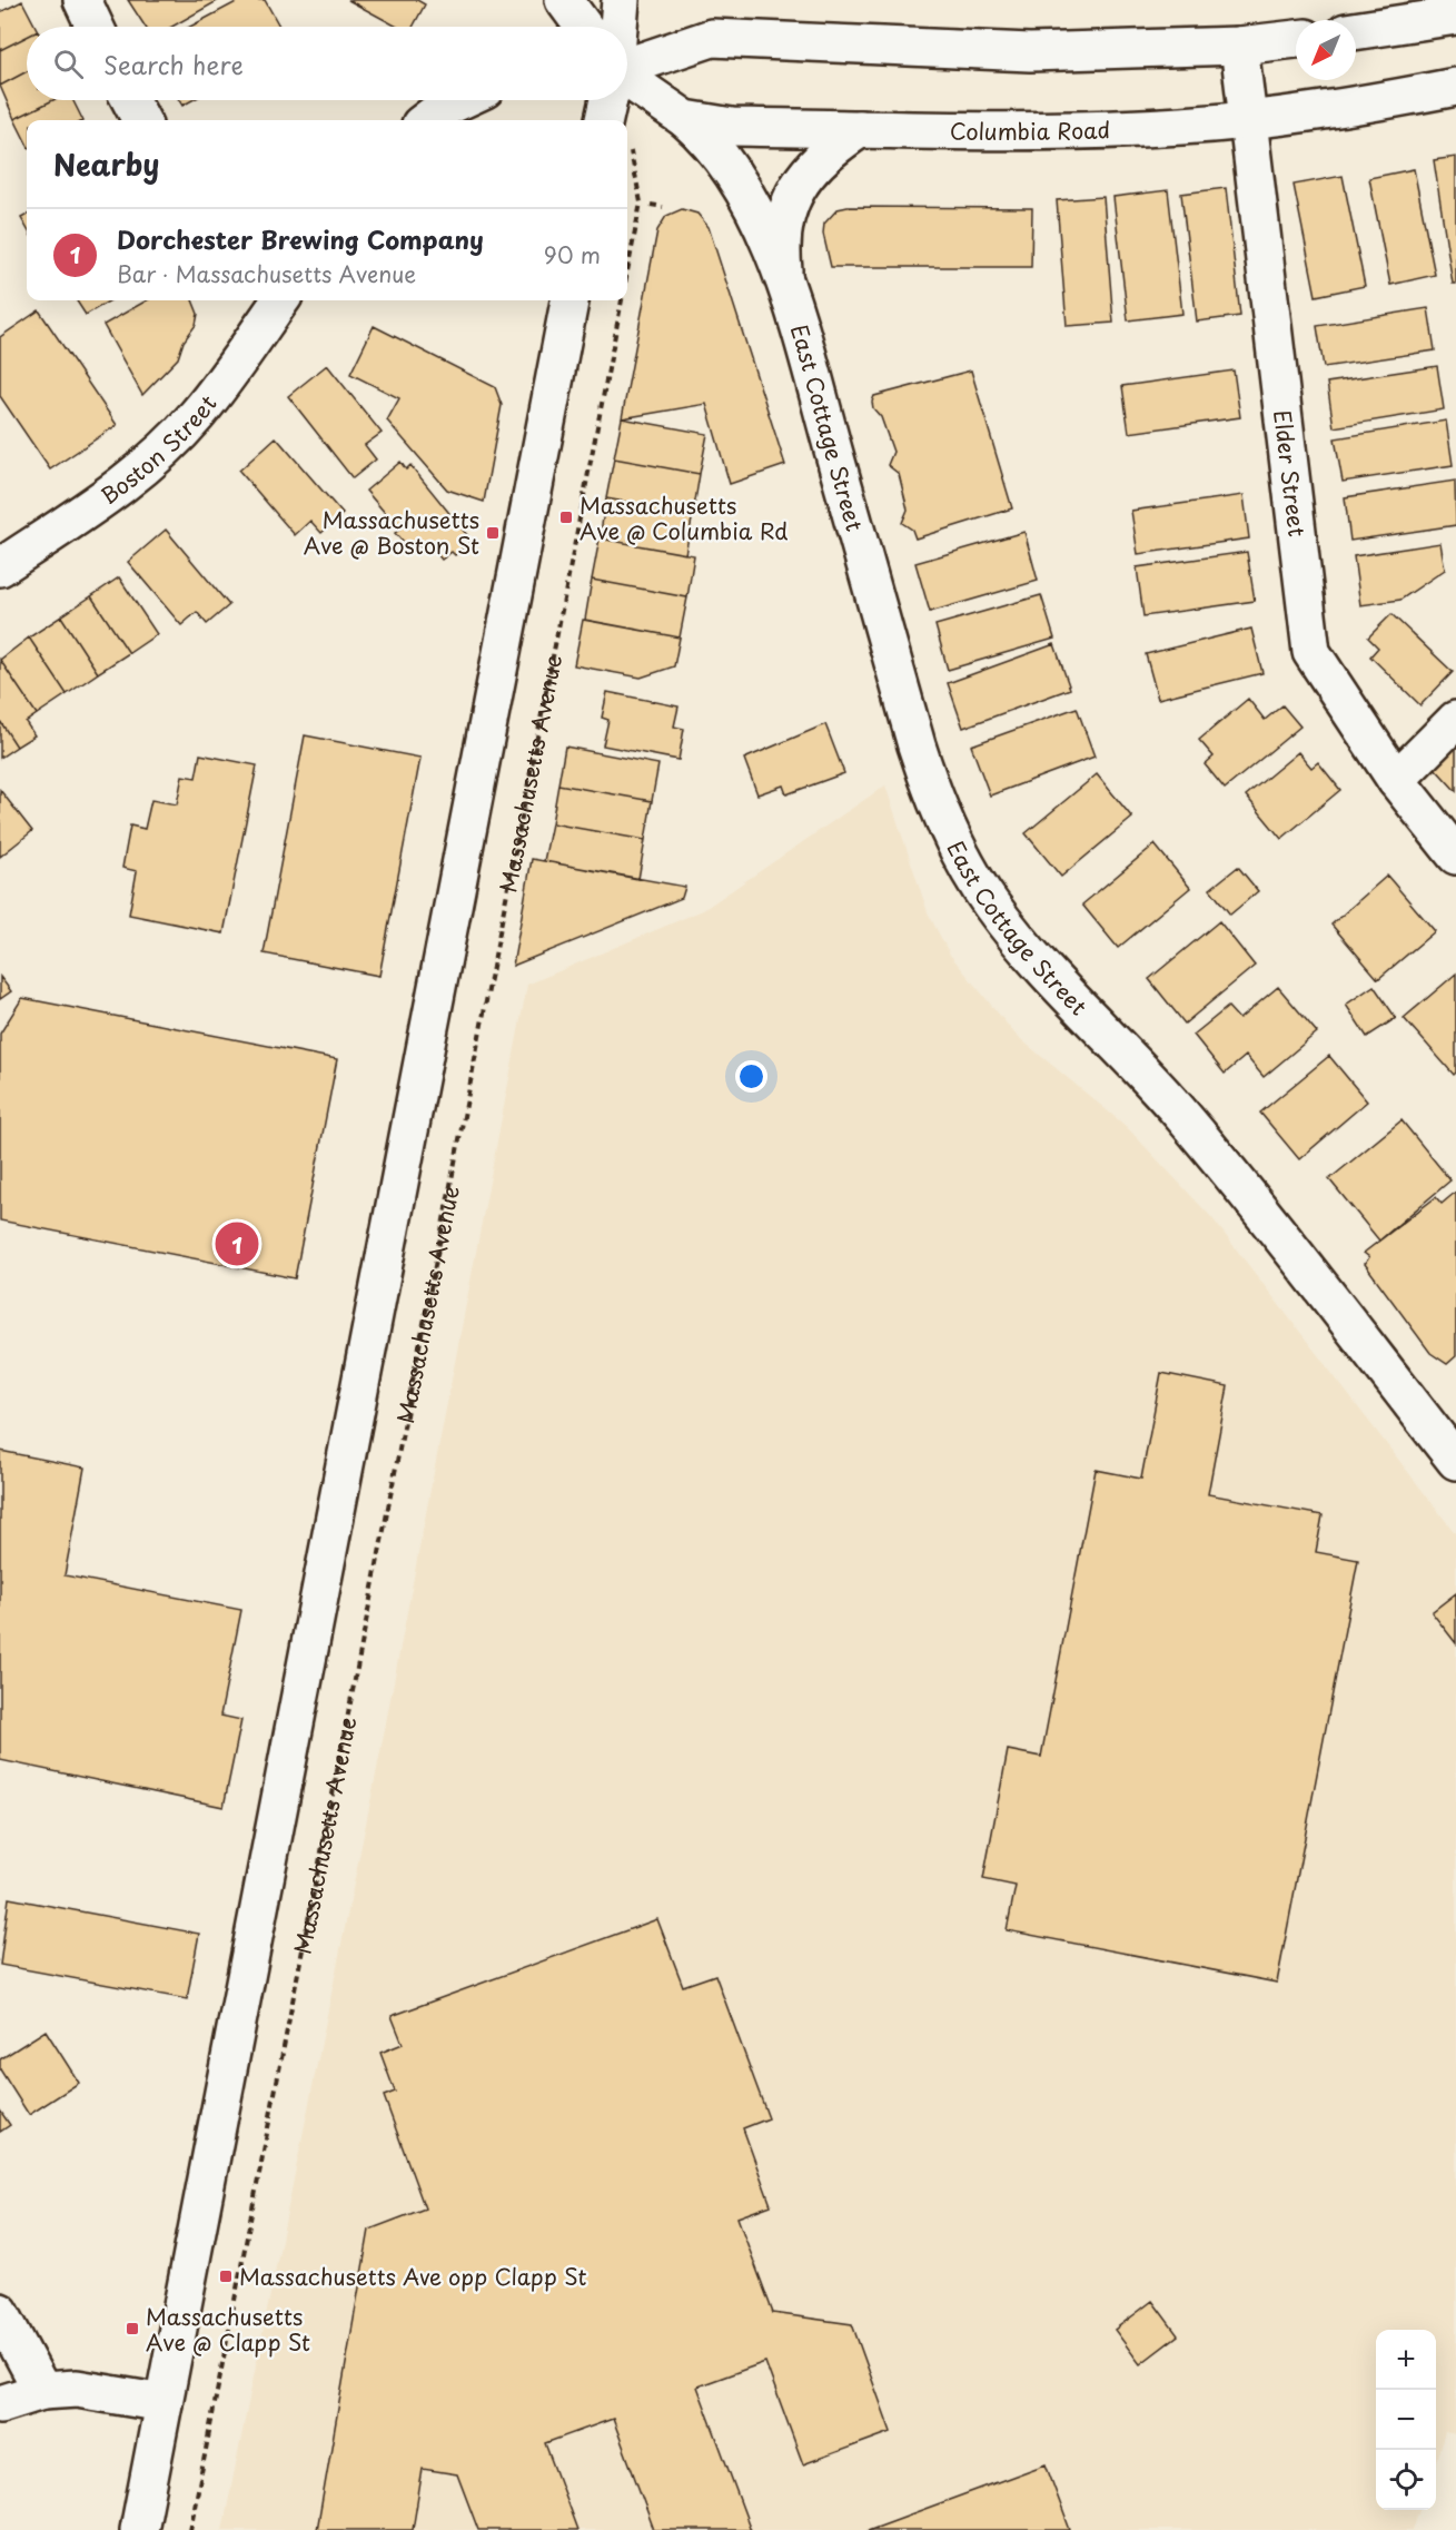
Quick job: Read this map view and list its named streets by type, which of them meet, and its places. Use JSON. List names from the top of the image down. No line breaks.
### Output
{"streets":{"main road":["Columbia Road","East Cottage Street","Boston Street","Elder Street"],"path":["Massachusetts Avenue"]},"crossings":[["Columbia Road","East Cottage Street"],["Columbia Road","Elder Street"]],"places":{"transit":["Massachusetts Ave @ Columbia Rd","Massachusetts Ave @ Boston St","Massachusetts Ave opp Clapp St","Massachusetts Ave @ Clapp St"]},"north":"bottom left","page":{"search":"Search here","heading":"Nearby","list":[{"mark":"1","name":"Dorchester Brewing Company","note":"Bar · Massachusetts Avenue","value":"90 m"}],"pins":"1","map_buttons":["+","−"]}}
